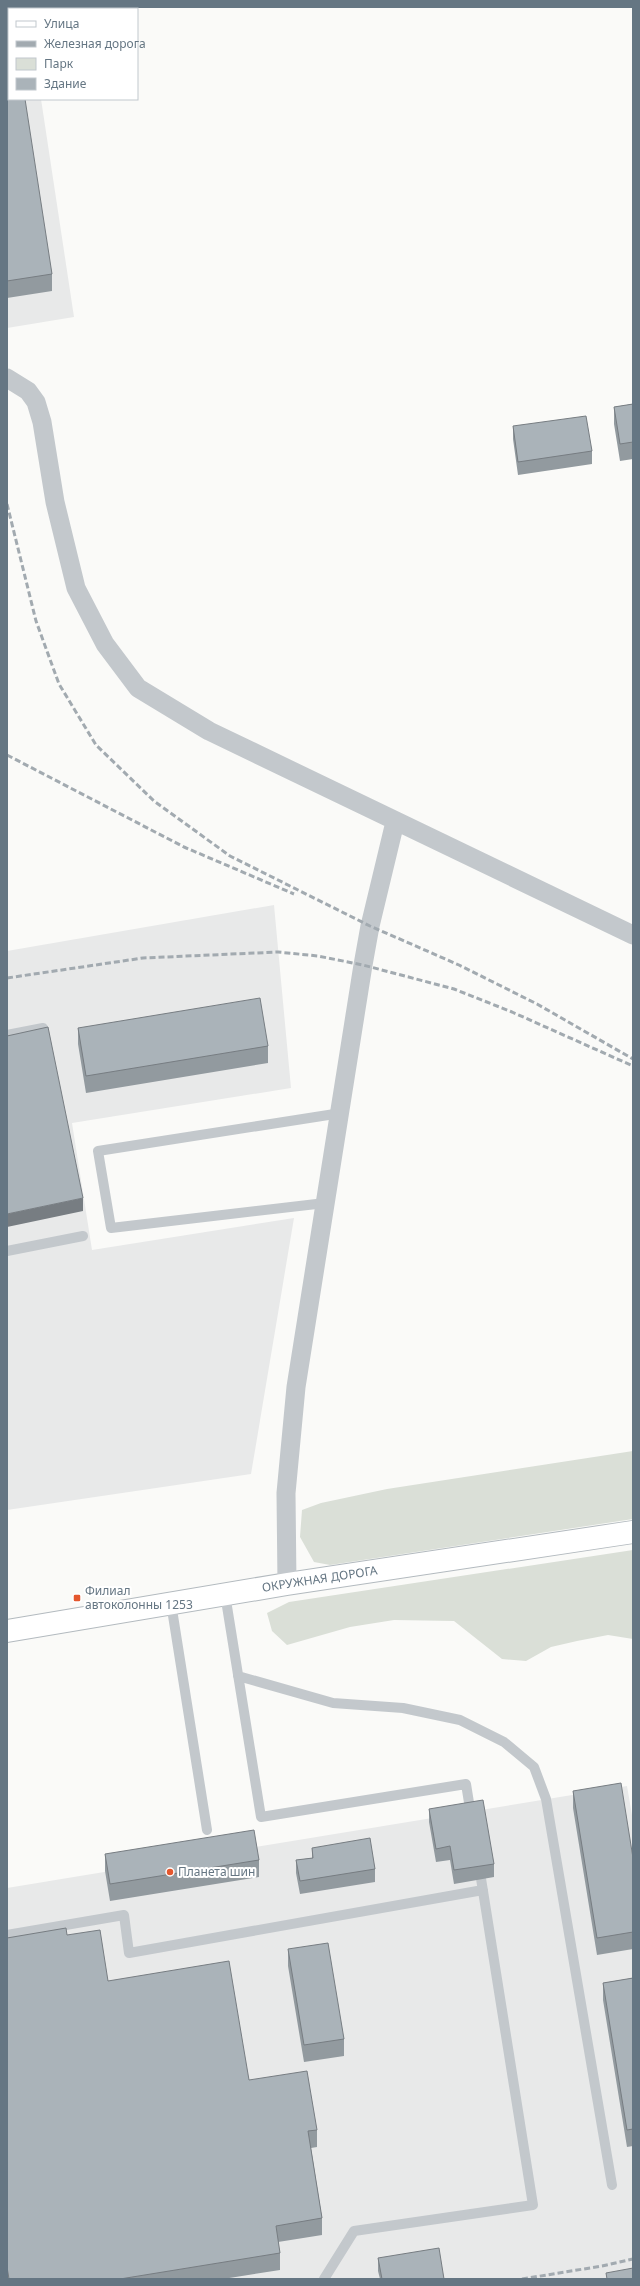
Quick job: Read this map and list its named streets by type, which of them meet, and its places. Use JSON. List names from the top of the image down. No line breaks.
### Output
{"streets":{"main road":["ОКРУЖНАЯ ДОРОГА"]},"places":{"transit":["Филиал автоколонны 1253"],"other":["Планета шин"]},"legend":["Улица","Железная дорога","Парк","Здание"]}
